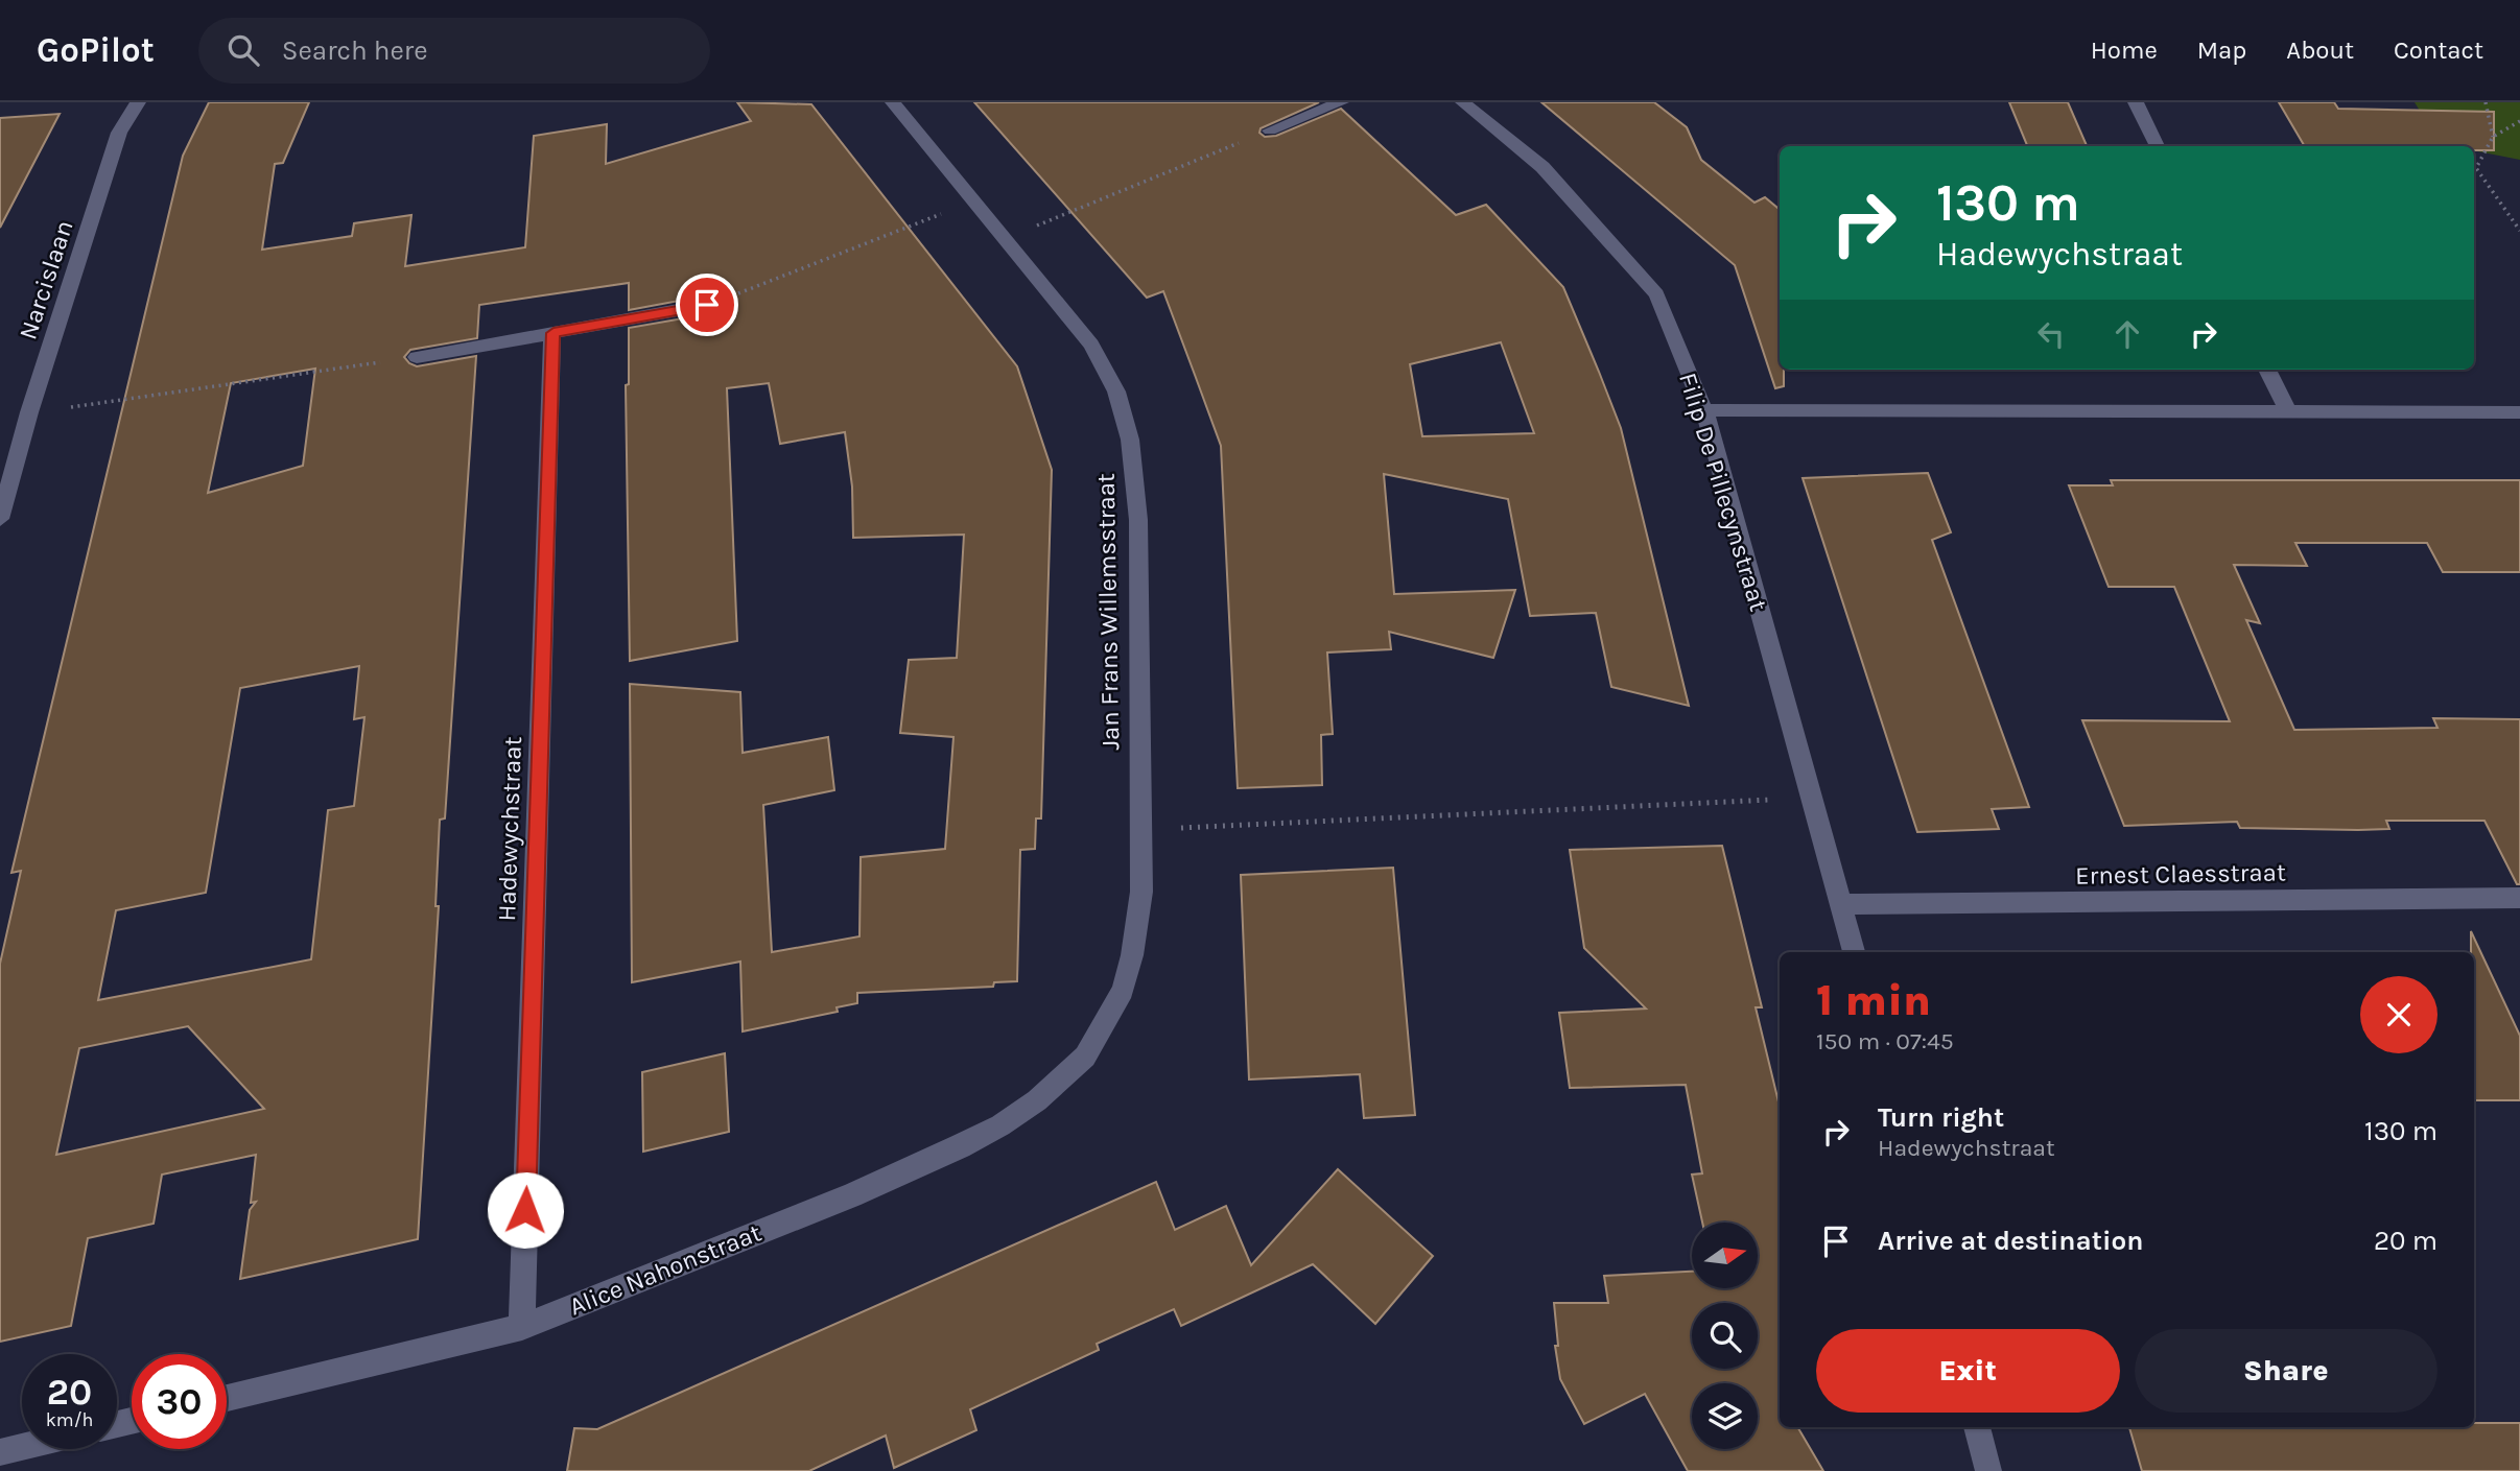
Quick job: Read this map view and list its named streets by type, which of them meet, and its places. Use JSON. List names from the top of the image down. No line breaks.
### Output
{"streets":{"street":["Narcislaan","Filip De Pillecynstraat","Jan Frans Willemsstraat","Hadewychstraat","Ernest Claesstraat","Alice Nahonstraat"]},"crossings":[["Filip De Pillecynstraat","Ernest Claesstraat"],["Jan Frans Willemsstraat","Alice Nahonstraat"],["Hadewychstraat","Alice Nahonstraat"]],"north":"right","page":{"header":"GoPilot","search":"Search here","nav":["Home","Map","About","Contact"],"turn":["130 m","Hadewychstraat"],"heading":["1 min","150 m · 07:45"],"list":[{"name":"Turn right","note":"Hadewychstraat","value":"130 m"},{"name":"Arrive at destination","value":"20 m"}],"buttons":["Exit","Share"],"speed":"20 km/h","limit":"30"}}
